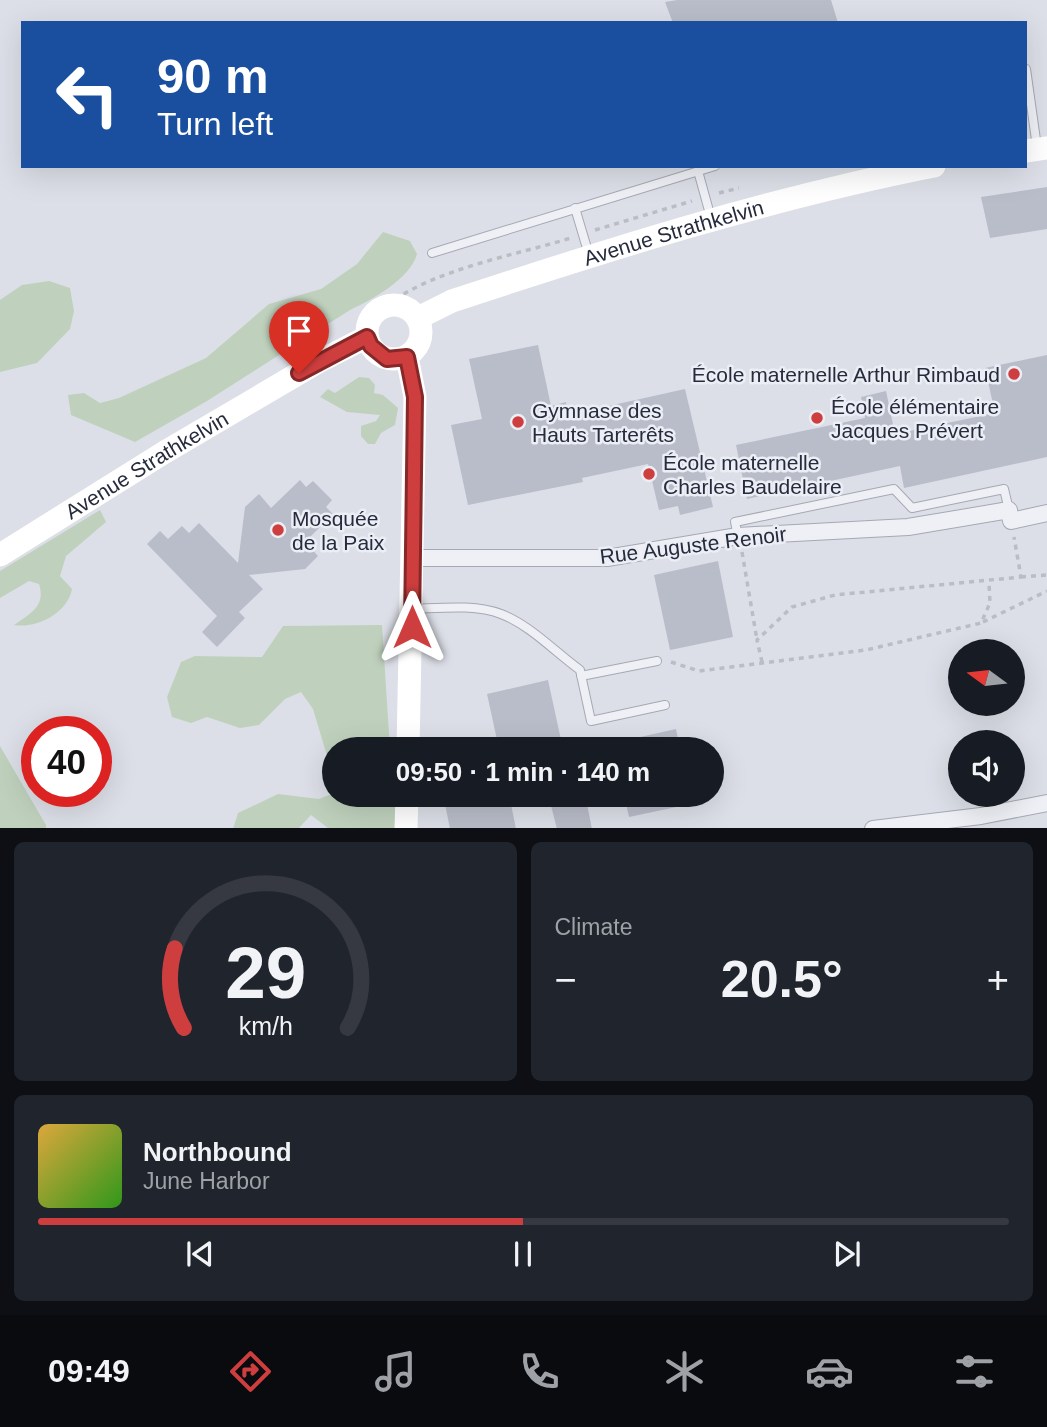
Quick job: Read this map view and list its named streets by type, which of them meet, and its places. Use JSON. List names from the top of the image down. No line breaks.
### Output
{"streets":{"street":["Avenue Strathkelvin","Rue Auguste Renoir"]},"places":["École maternelle Arthur Rimbaud","École élémentaire Jacques Prévert","Gymnase des Hauts Tarterêts","École maternelle Charles Baudelaire","Mosquée de la Paix"],"north":"left","page":{"turn":["90 m","Turn left"],"limit":"40","trip":"09:50 · 1 min · 140 m","tile":"Climate","heat":["−","20.5°","+"],"song":["Northbound","June Harbor"],"tabs":"09:49","gauge":["29","km/h"]}}
